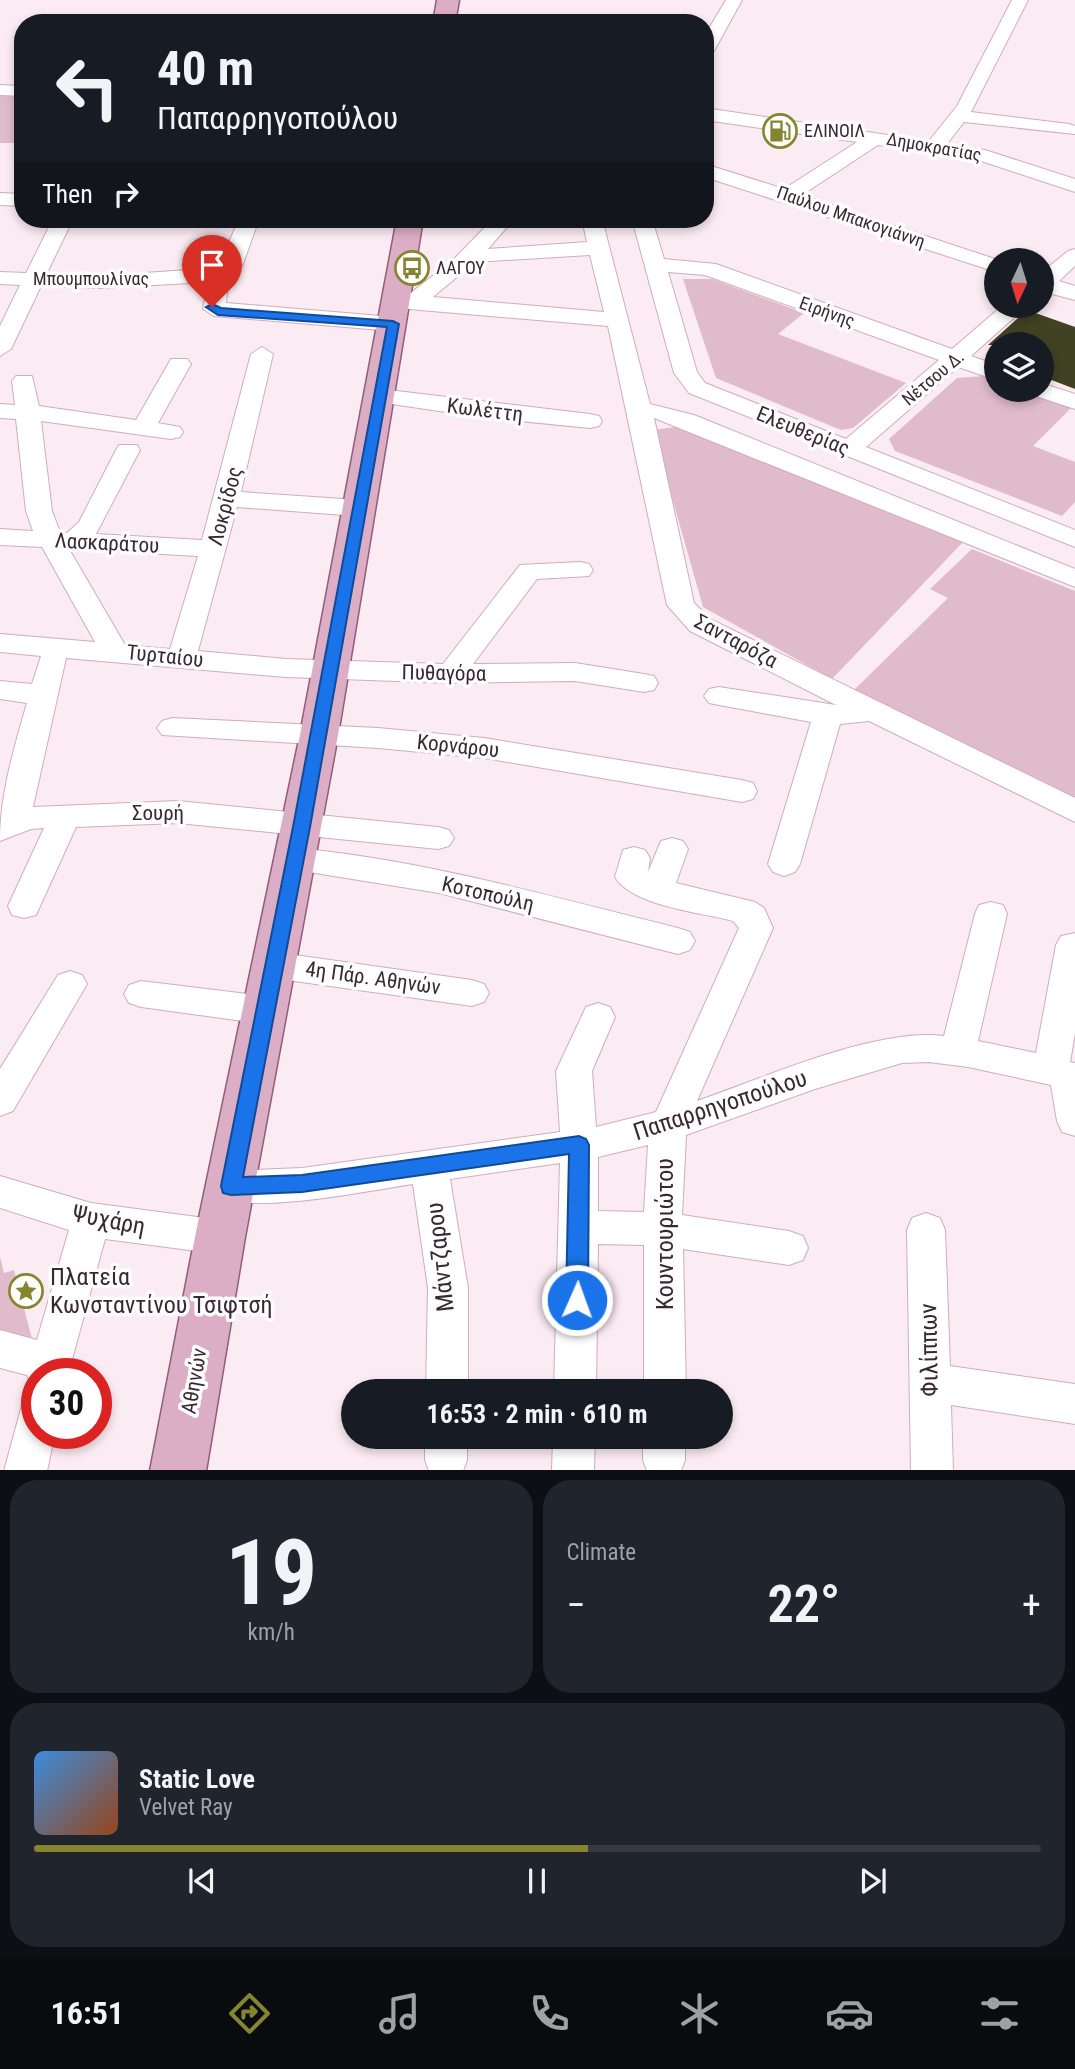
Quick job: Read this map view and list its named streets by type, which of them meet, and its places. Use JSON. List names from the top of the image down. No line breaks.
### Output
{"streets":{"main road":["Αθηνών"],"street":["Δημοκρατίας","Παύλου Μπακογιάννη","Μπουμπουλίνας","Ειρήνης","Νέτσου Δ.","Κωλέττη","Ελευθερίας","Λοκρίδος","Λασκαράτου","Σανταρόζα","Τυρταίου","Πυθαγόρα","Κορνάρου","Σουρή","Κοτοπούλη","4η Πάρ. Αθηνών","Παπαρρηγοπούλου","Ψυχάρη","Κουντουριώτου","Μάντζαρου","Φιλίππων"]},"crossings":[["Ειρήνης","Νέτσου Δ."],["Ειρήνης","Ελευθερίας"],["Νέτσου Δ.","Ελευθερίας"],["Κωλέττη","Αθηνών"],["Ελευθερίας","Σανταρόζα"],["Λοκρίδος","Λασκαράτου"],["Λοκρίδος","Τυρταίου"],["Τυρταίου","Πυθαγόρα"],["Τυρταίου","Αθηνών"],["Πυθαγόρα","Αθηνών"],["Κορνάρου","Αθηνών"],["Σουρή","Κοτοπούλη"],["Σουρή","Αθηνών"],["Κοτοπούλη","Αθηνών"],["4η Πάρ. Αθηνών","Αθηνών"],["Παπαρρηγοπούλου","Κουντουριώτου"],["Παπαρρηγοπούλου","Μάντζαρου"],["Παπαρρηγοπούλου","Αθηνών"],["Ψυχάρη","Αθηνών"]],"places":{"fuel station":["ΕΛΙΝΟΙΛ"],"bus stop":["ΛΑΓΟΥ"],"place":["Πλατεία Κωνσταντίνου Τσιφτσή"]},"north":"bottom","page":{"turn":["40 m","Παπαρρηγοπούλου"],"then":"Then","limit":"30","trip":"16:53 · 2 min · 610 m","tile":[["19","km/h"],"Climate"],"heat":["−","22°","+"],"song":["Static Love","Velvet Ray"],"tabs":"16:51"}}
